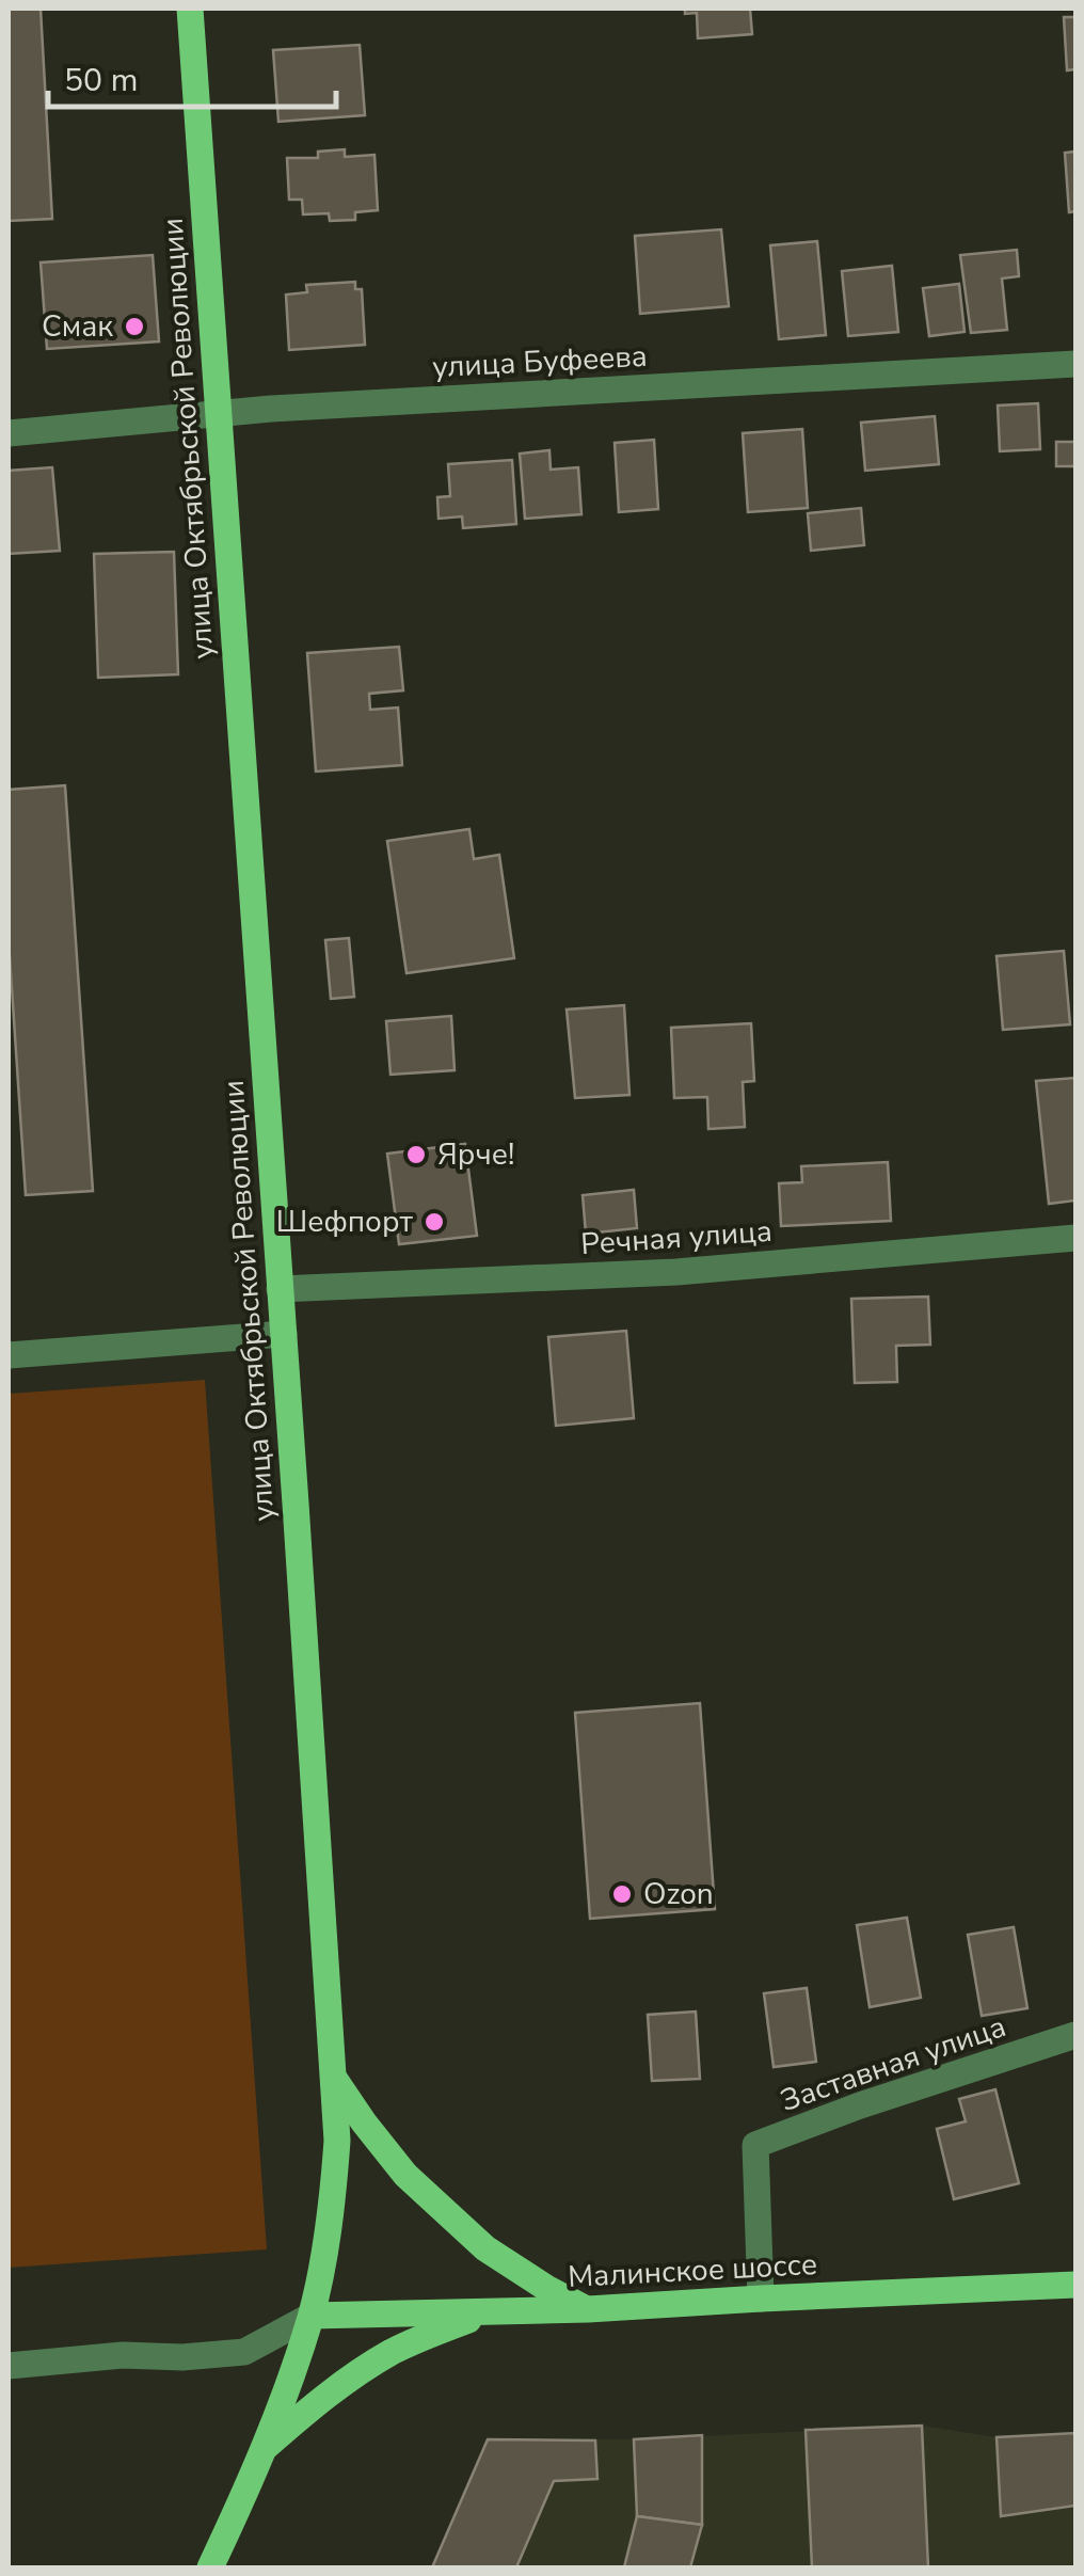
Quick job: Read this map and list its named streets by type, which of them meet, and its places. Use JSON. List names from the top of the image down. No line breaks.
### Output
{"streets":{"main road":["улица Октябрьской Революции","Малинское шоссе"],"street":["улица Буфеева","Речная улица","Заставная улица"]},"crossings":[["улица Буфеева","улица Октябрьской Революции"],["улица Октябрьской Революции","Речная улица"],["улица Октябрьской Революции","Малинское шоссе"],["Заставная улица","Малинское шоссе"]],"places":["Смак","Ярче!","Шефпорт","Ozon"],"scale_bar":"50 m"}
